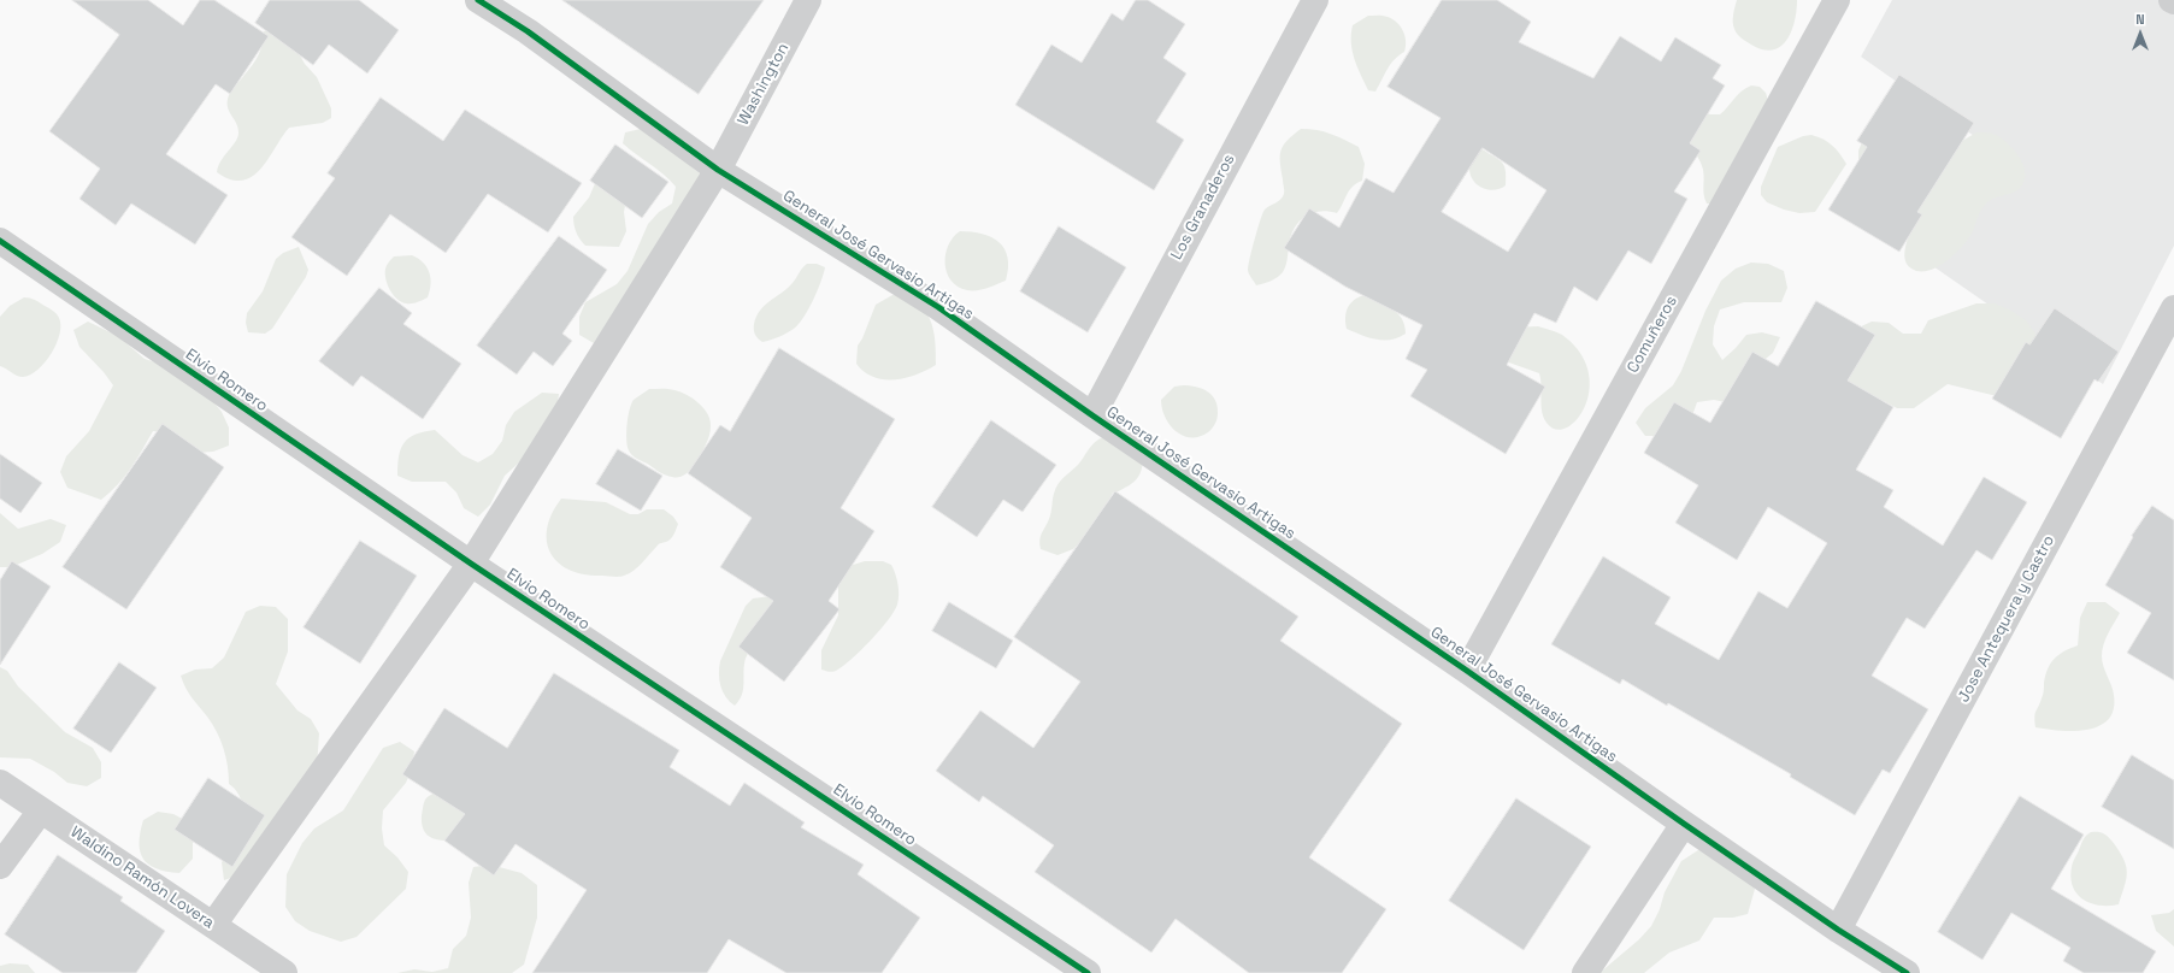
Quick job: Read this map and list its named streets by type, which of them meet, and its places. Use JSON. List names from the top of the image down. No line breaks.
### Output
{"streets":{"street":["Washington","Los Granaderos","General José Gervasio Artigas","Comuñeros","Elvio Romero","Jose Antequera y Castro","Waldino Ramón Lovera"]},"crossings":[["Washington","General José Gervasio Artigas"],["Washington","Elvio Romero"],["Washington","Waldino Ramón Lovera"],["Los Granaderos","General José Gervasio Artigas"],["General José Gervasio Artigas","Comuñeros"],["General José Gervasio Artigas","Jose Antequera y Castro"]],"north":"top"}
